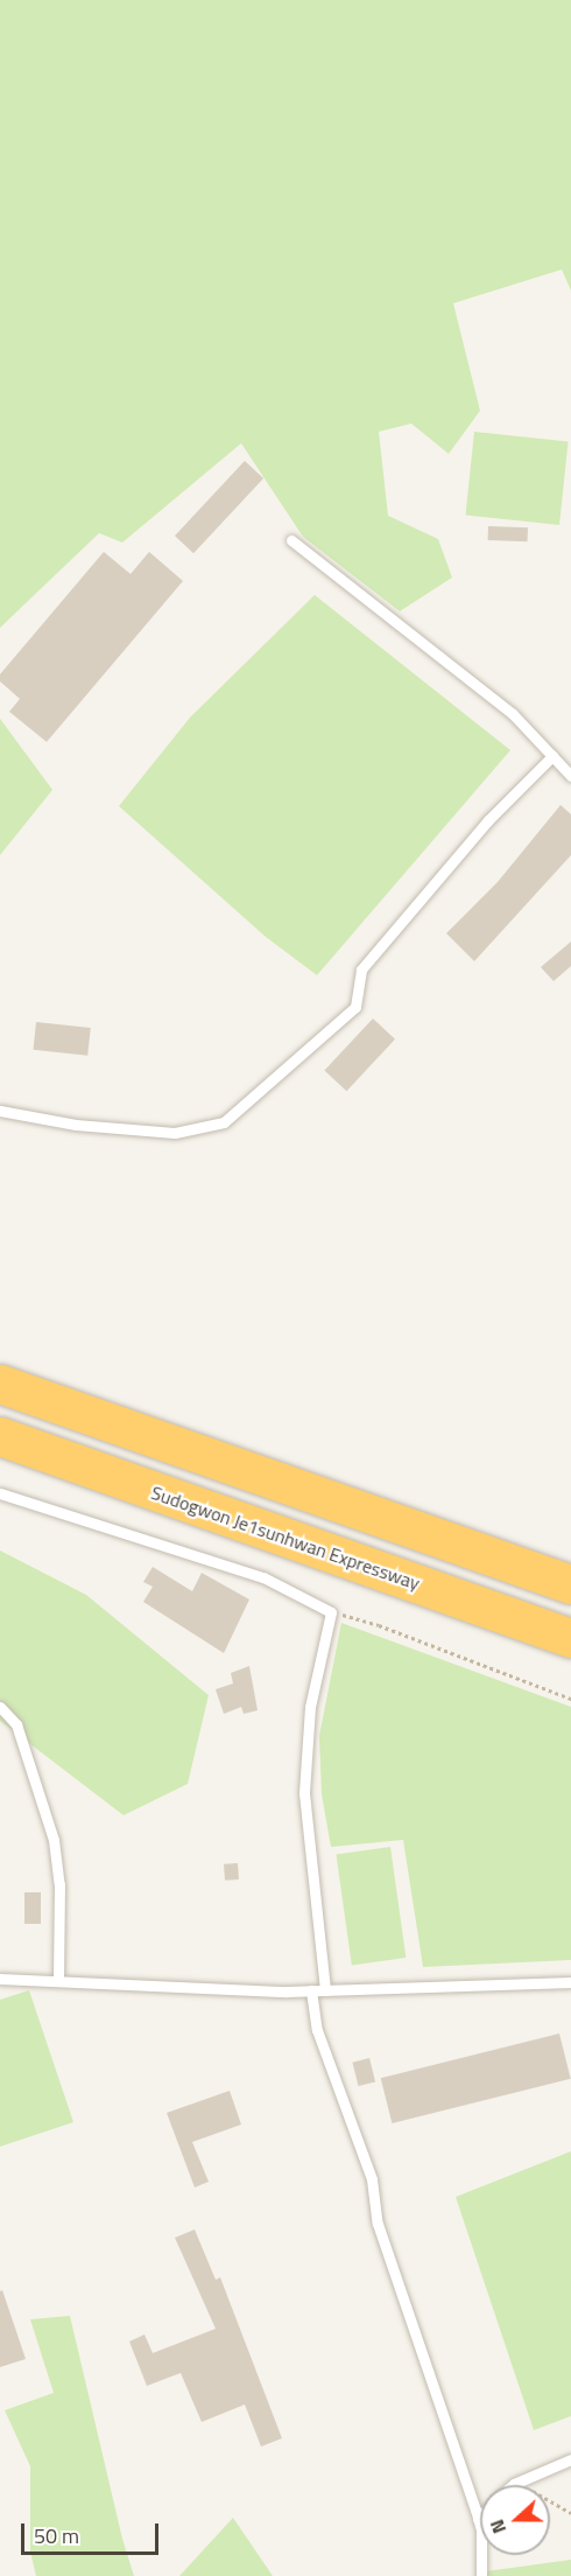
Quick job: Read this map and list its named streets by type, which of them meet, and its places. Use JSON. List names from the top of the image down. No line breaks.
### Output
{"streets":{"highway":["Sudogwon Je1sunhwan Expressway"]},"scale_bar":"50 m","north":"left"}
